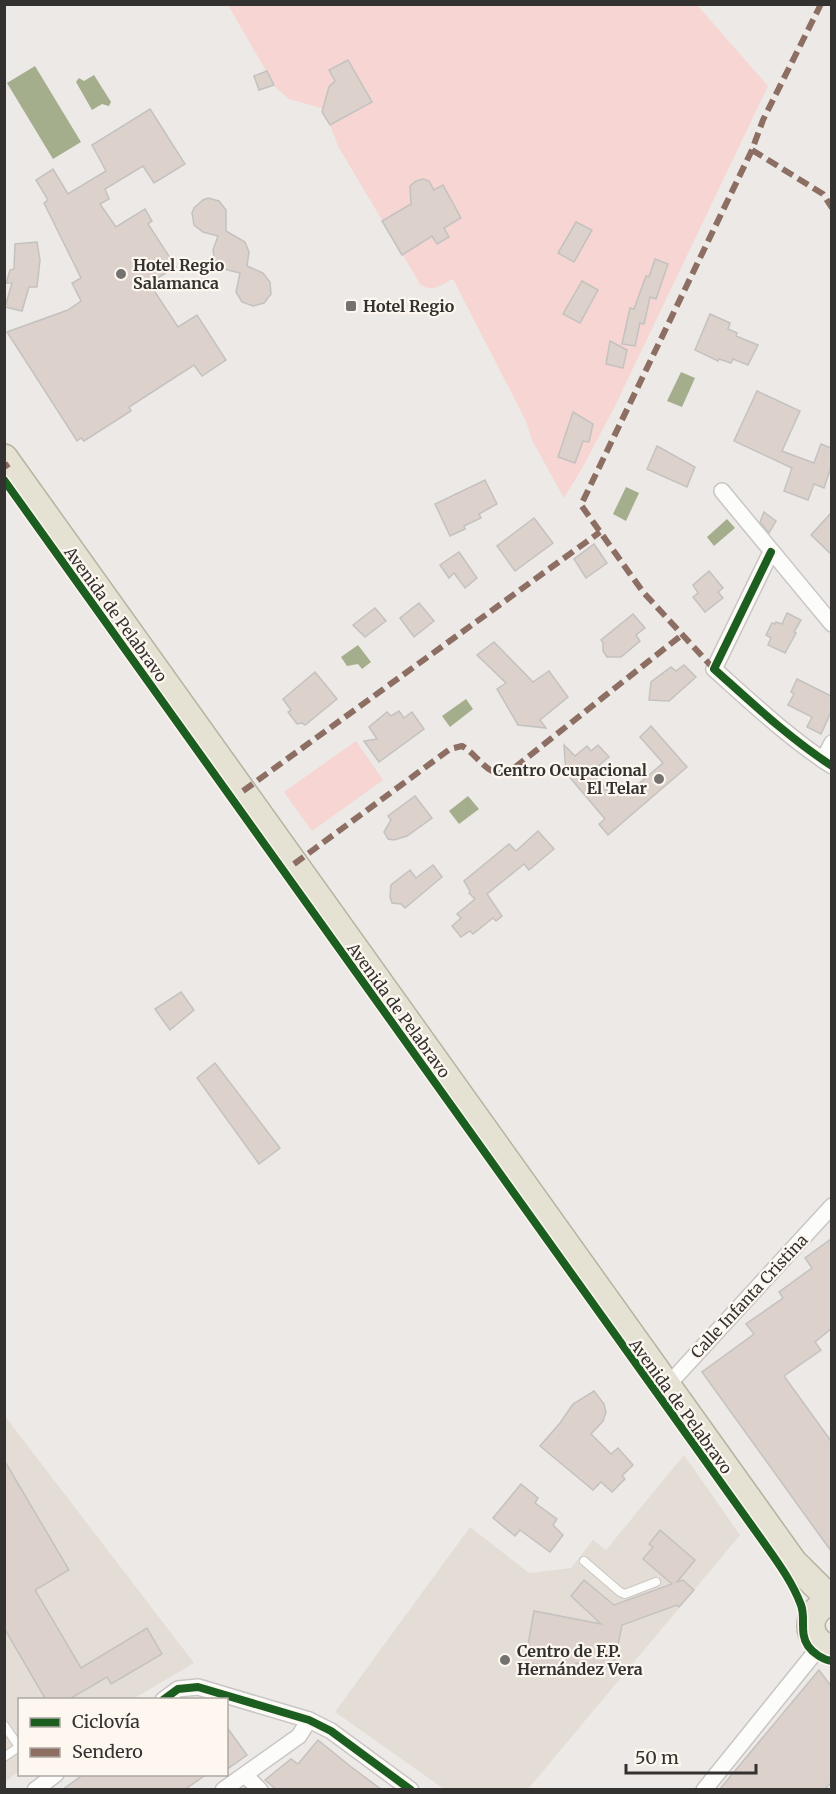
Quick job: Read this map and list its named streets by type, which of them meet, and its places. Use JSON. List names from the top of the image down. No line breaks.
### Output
{"streets":{"highway":["Avenida de Pelabravo"],"street":["Calle Infanta Cristina"]},"crossings":[["Avenida de Pelabravo","Calle Infanta Cristina"]],"places":{"other":["Hotel Regio Salamanca","Centro Ocupacional El Telar","Centro de F.P. Hernández Vera"],"transit":["Hotel Regio"]},"legend":["Ciclovía","Sendero"],"scale_bar":"50 m"}
